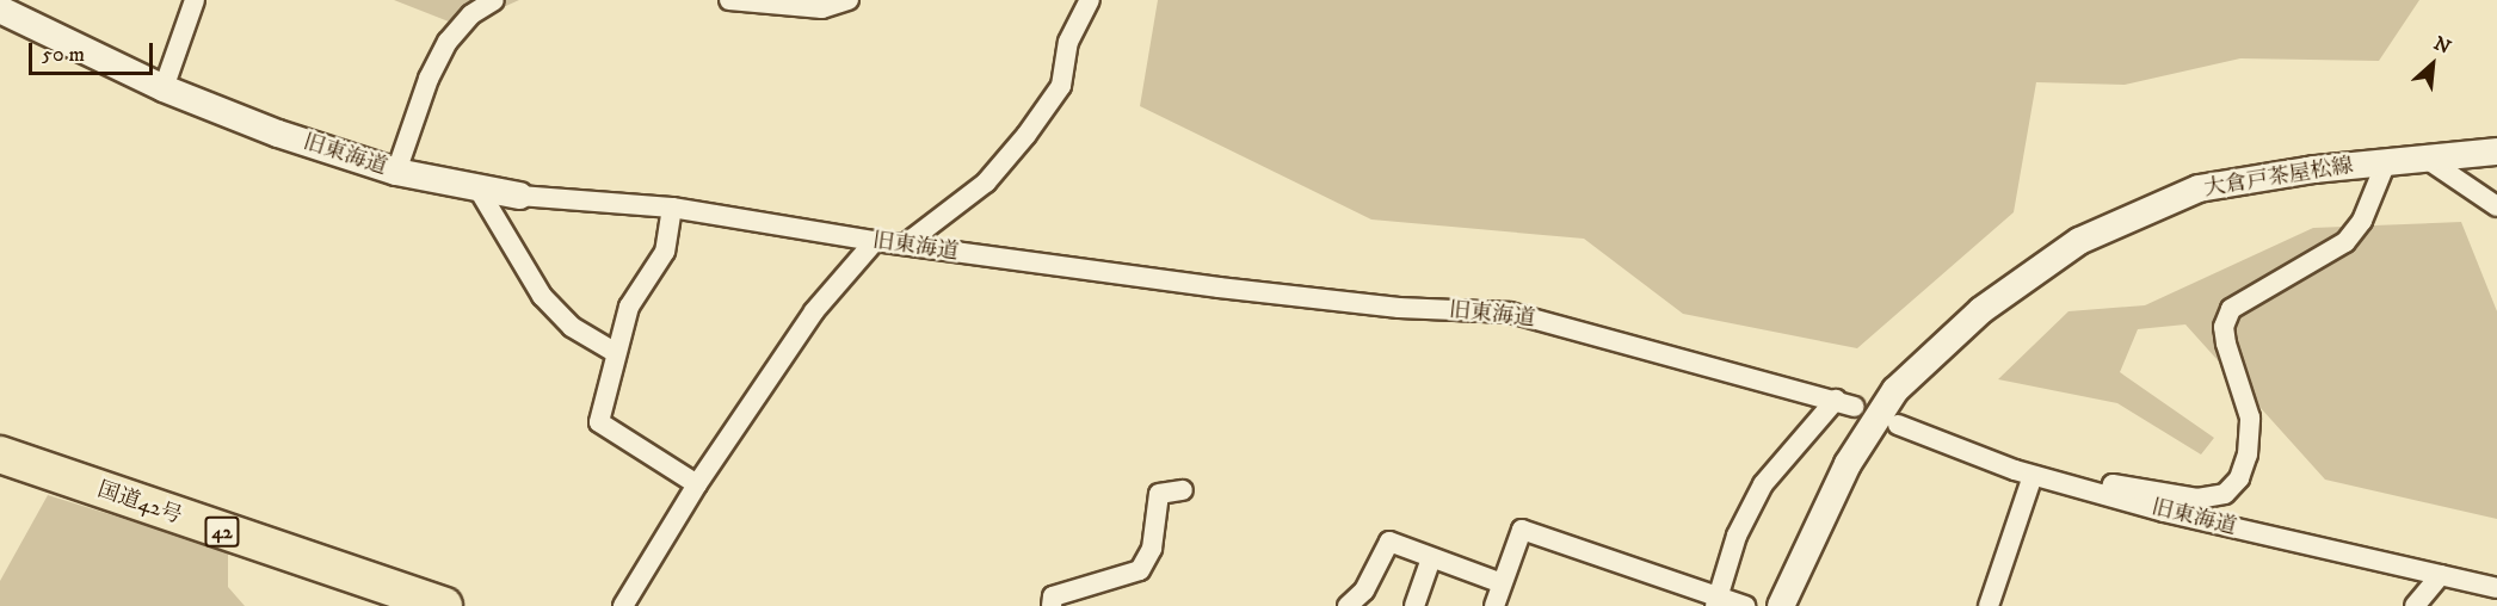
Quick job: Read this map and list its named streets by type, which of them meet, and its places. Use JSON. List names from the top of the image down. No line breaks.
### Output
{"streets":{"highway":["国道42号","42"],"street":["旧東海道","大倉戸茶屋松線"]},"scale_bar":"50 m","north":"top right"}
